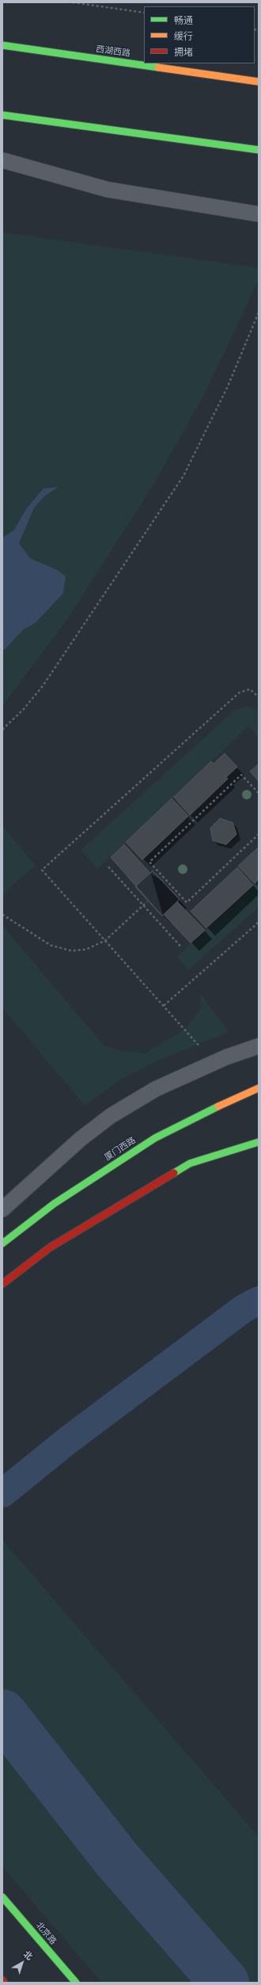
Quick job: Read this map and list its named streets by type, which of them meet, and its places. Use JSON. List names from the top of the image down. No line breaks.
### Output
{"streets":{"main road":["西湖西路","厦门西路","北京路"]},"legend":["畅通","缓行","拥堵"],"north":"top right"}
